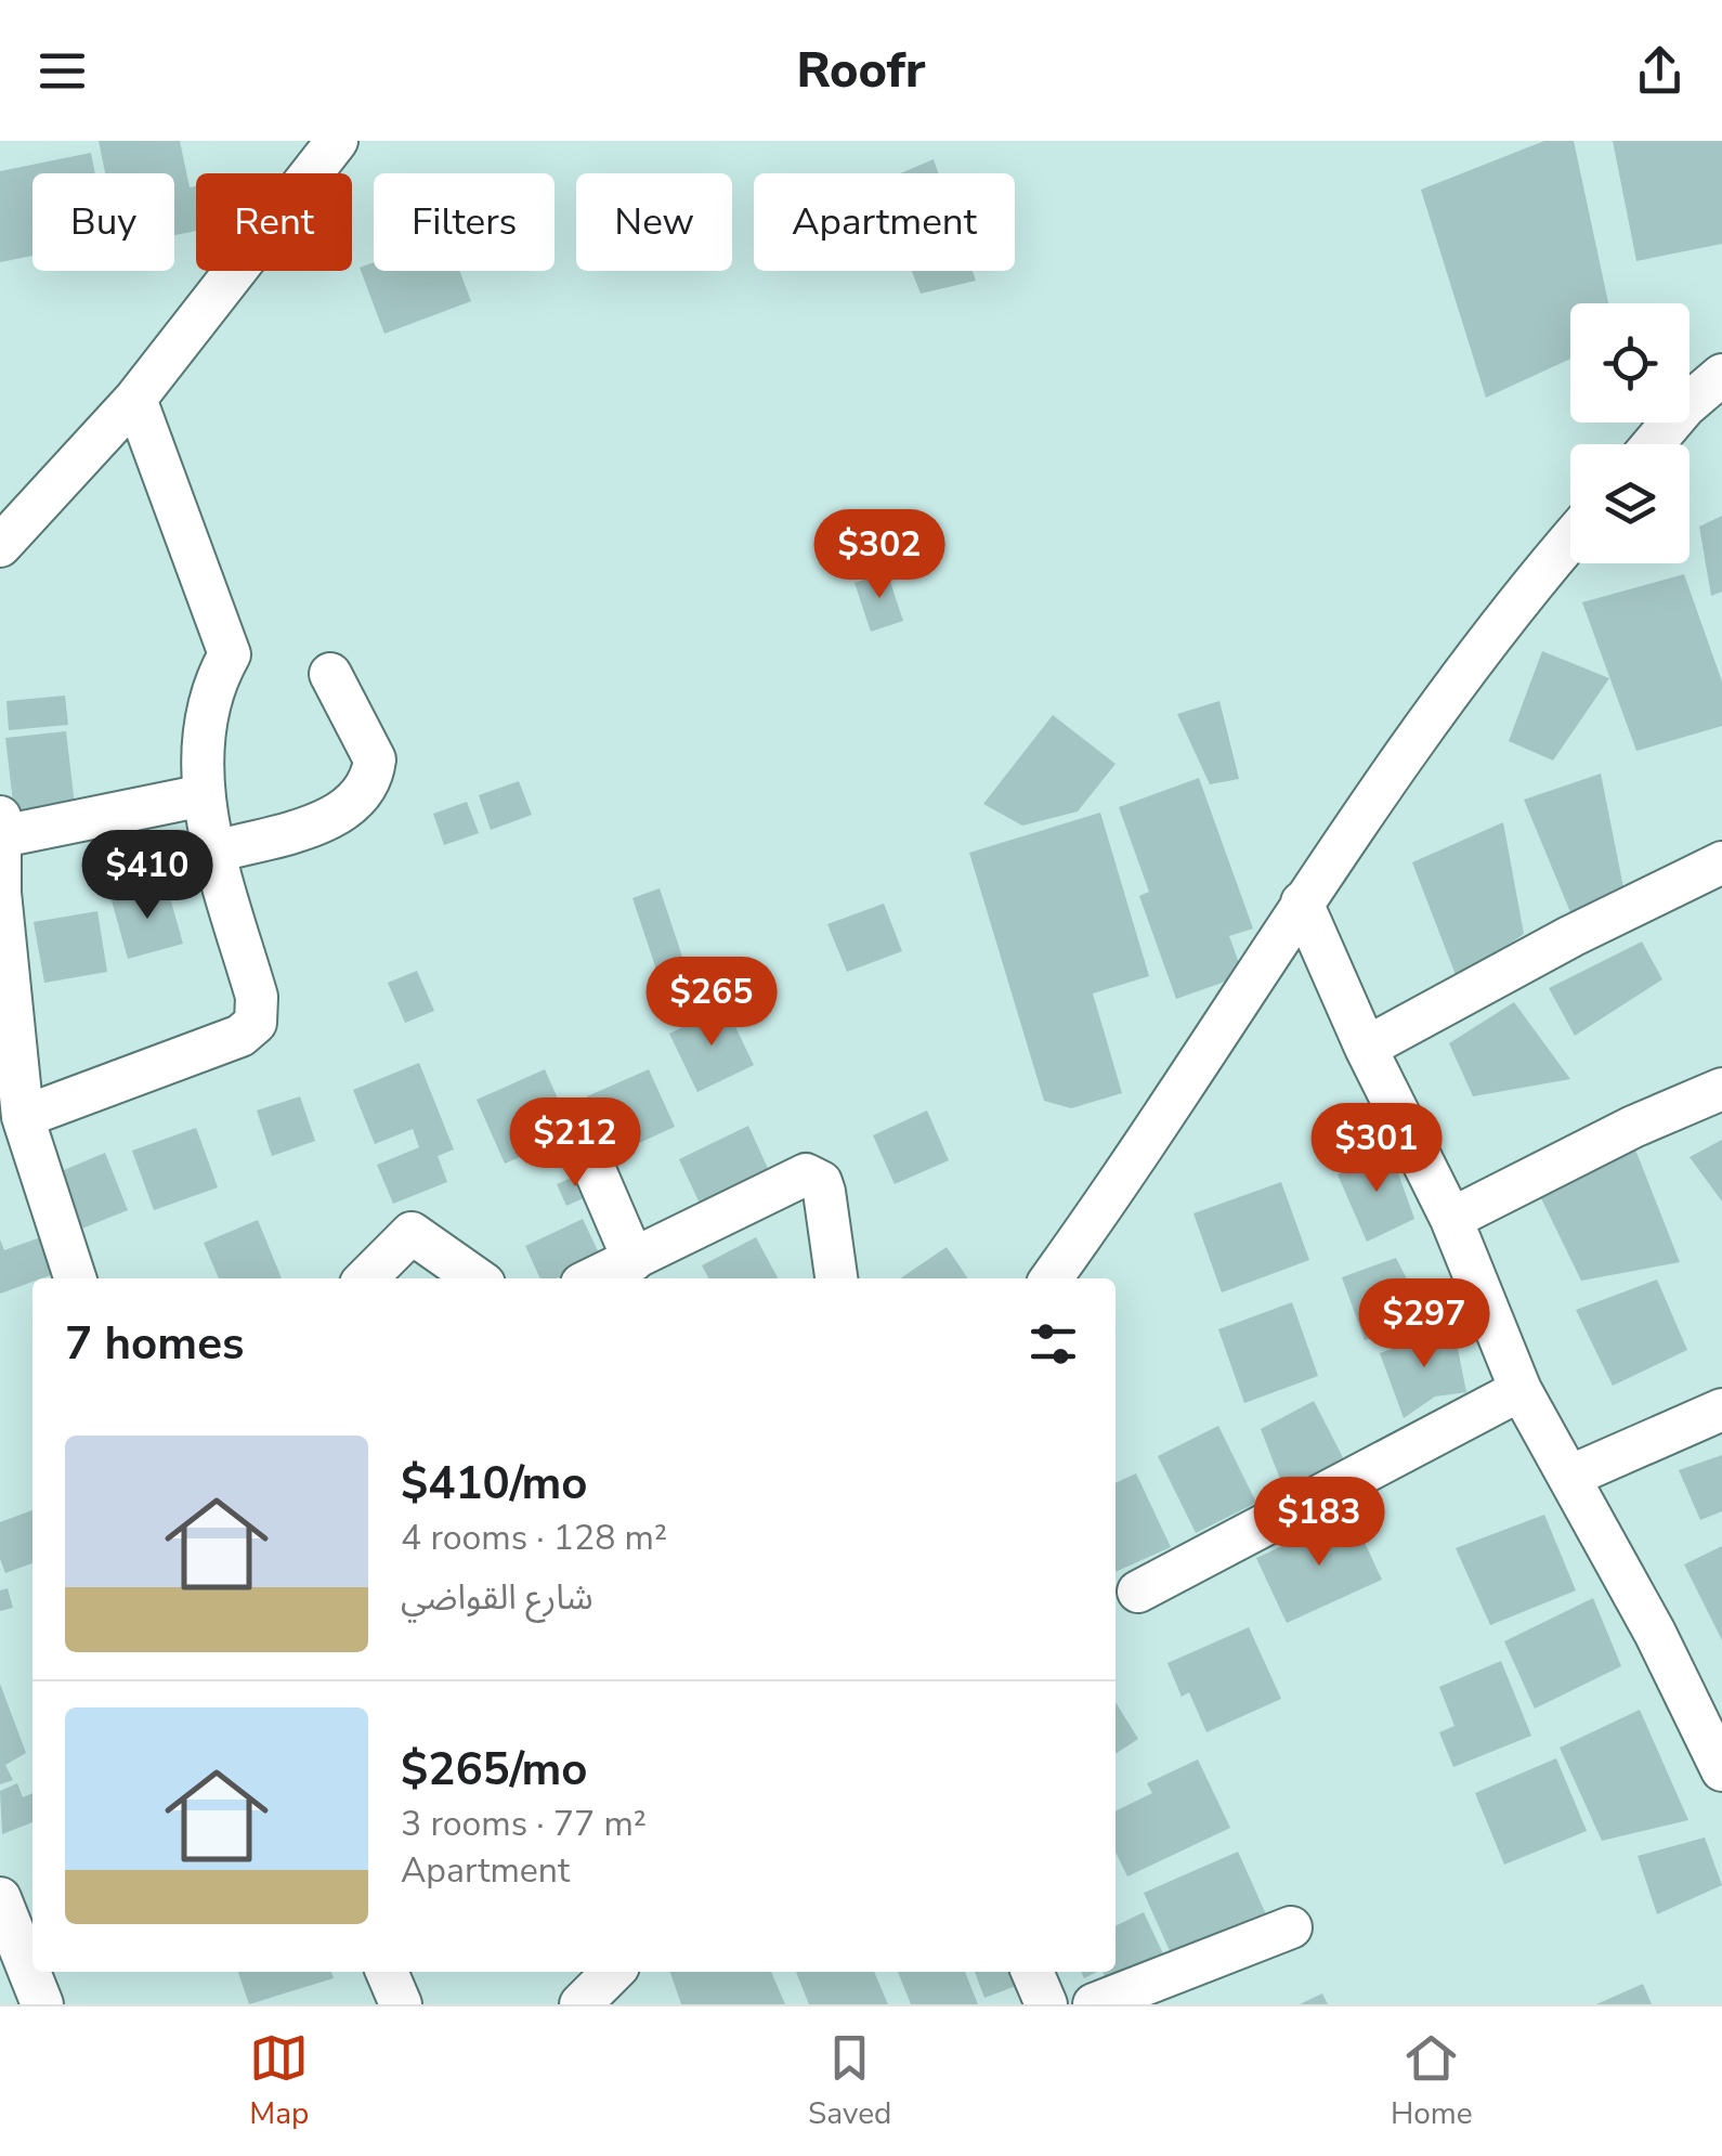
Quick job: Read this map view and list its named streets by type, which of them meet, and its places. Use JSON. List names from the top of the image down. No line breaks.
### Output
{"page":{"header":"Roofr","chip":["Buy","Rent","Filters","New","Apartment"],"price":["$302","$410","$265","$212","$301","$297","$183"],"heading":"7 homes","list":[{"name":"$410/mo","note":"4 rooms · 128 m² · شارع القواضي"},{"name":"$265/mo","note":"3 rooms · 77 m² · Apartment"}],"tabs":["Map","Saved","Home"]}}
